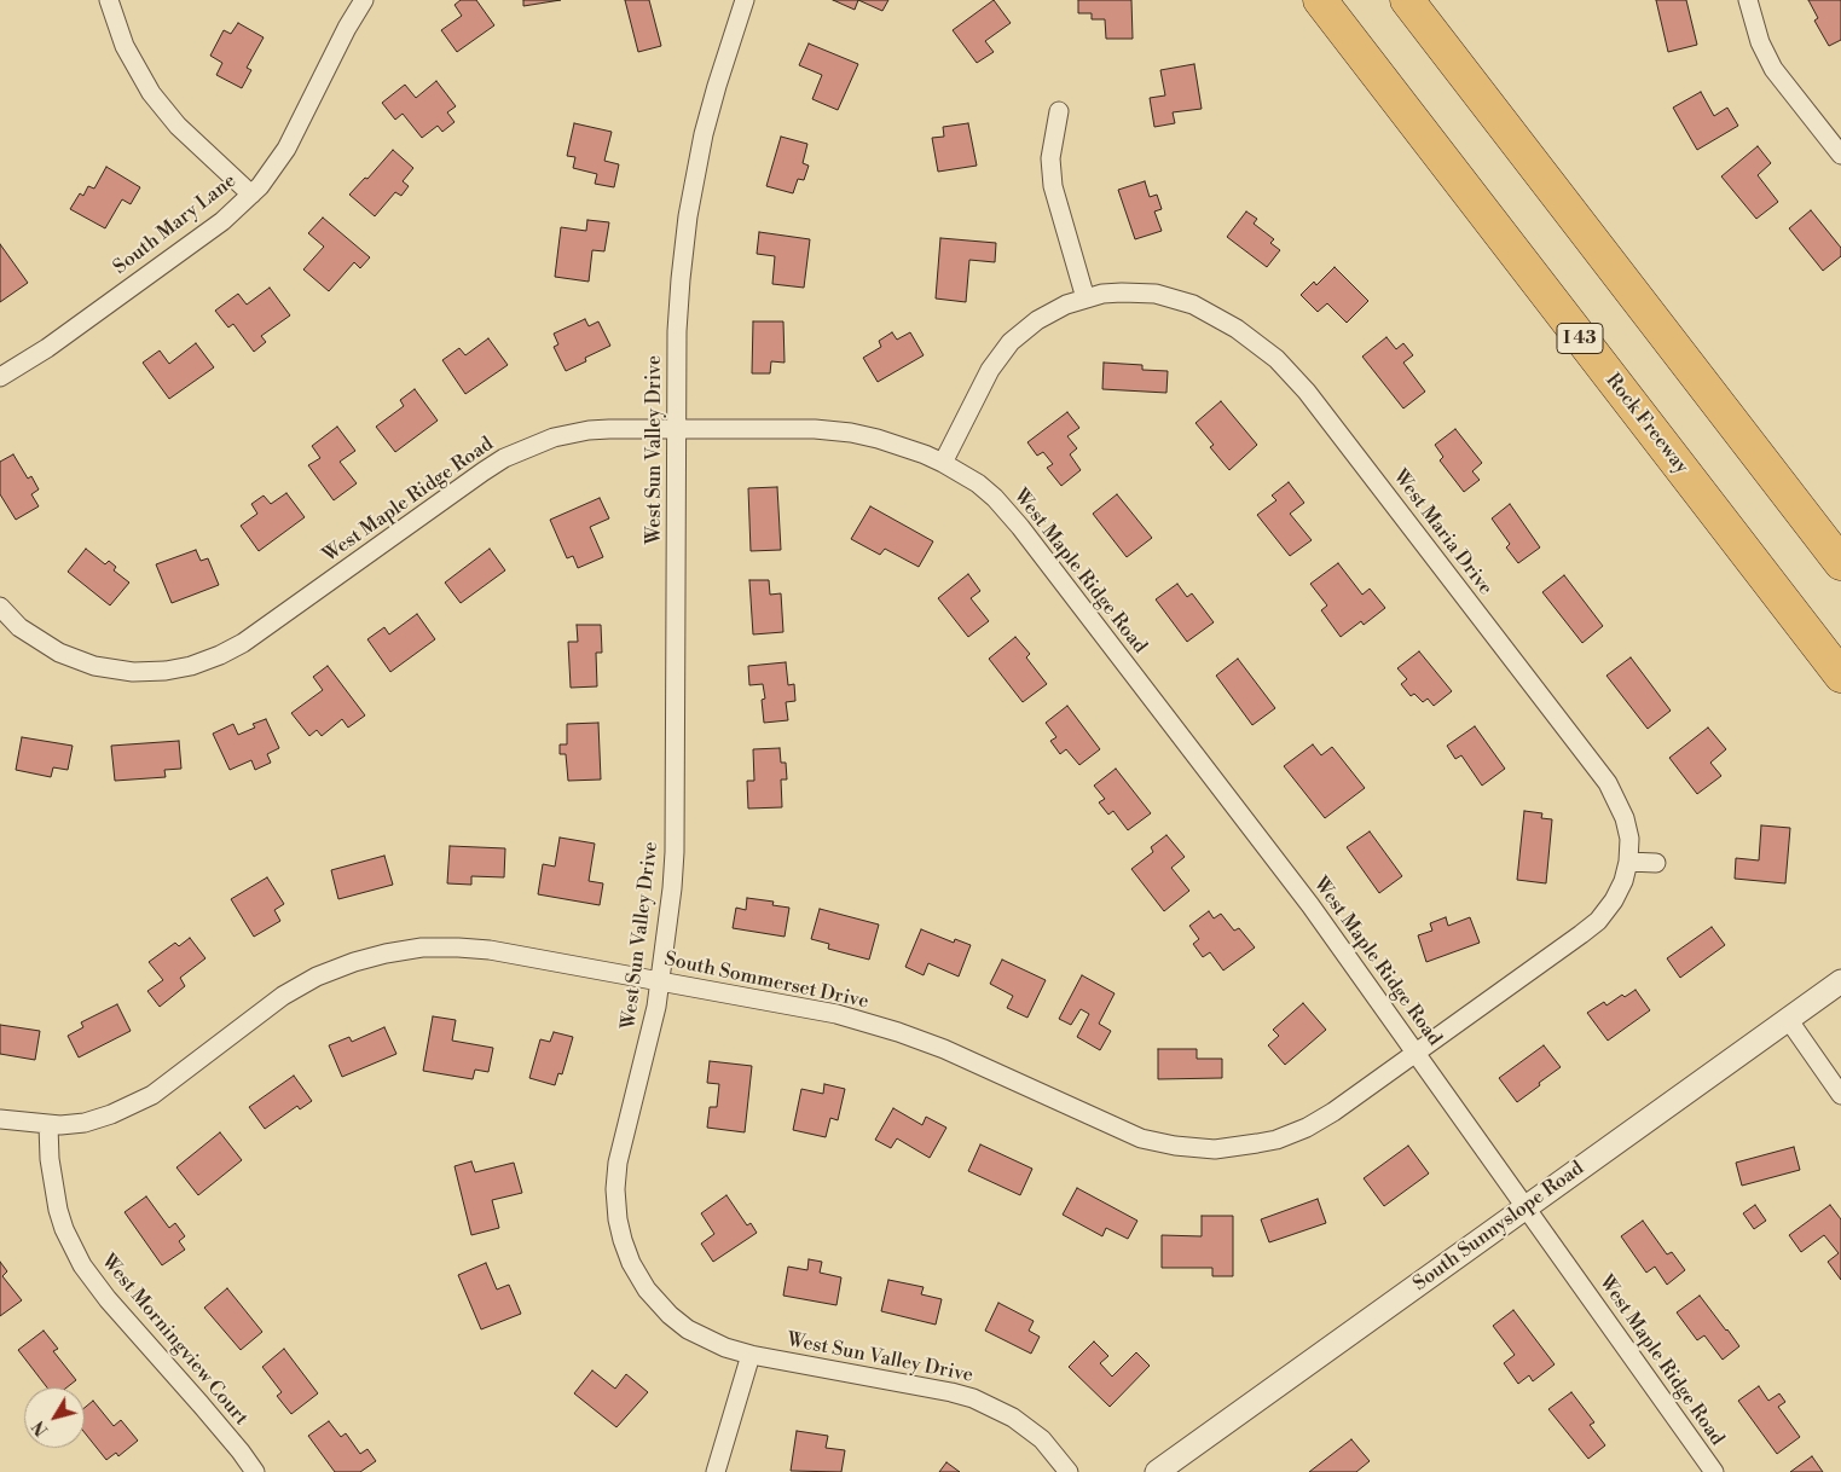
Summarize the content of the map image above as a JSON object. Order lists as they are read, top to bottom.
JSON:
{
  "streets": {
    "highway": ["I 43", "Rock Freeway"],
    "street": [
      "South Mary Lane",
      "West Sun Valley Drive",
      "West Maple Ridge Road",
      "West Maria Drive",
      "South Sommerset Drive",
      "South Sunnyslope Road",
      "West Morningview Court"
    ]
  },
  "crossings": [
    ["West Sun Valley Drive", "West Maple Ridge Road"],
    ["West Sun Valley Drive", "South Sommerset Drive"],
    ["West Maple Ridge Road", "West Maria Drive"],
    ["West Maple Ridge Road", "South Sommerset Drive"],
    ["West Maple Ridge Road", "South Sunnyslope Road"],
    ["West Maria Drive", "South Sommerset Drive"],
    ["South Sommerset Drive", "West Morningview Court"]
  ],
  "north": "bottom left"
}
